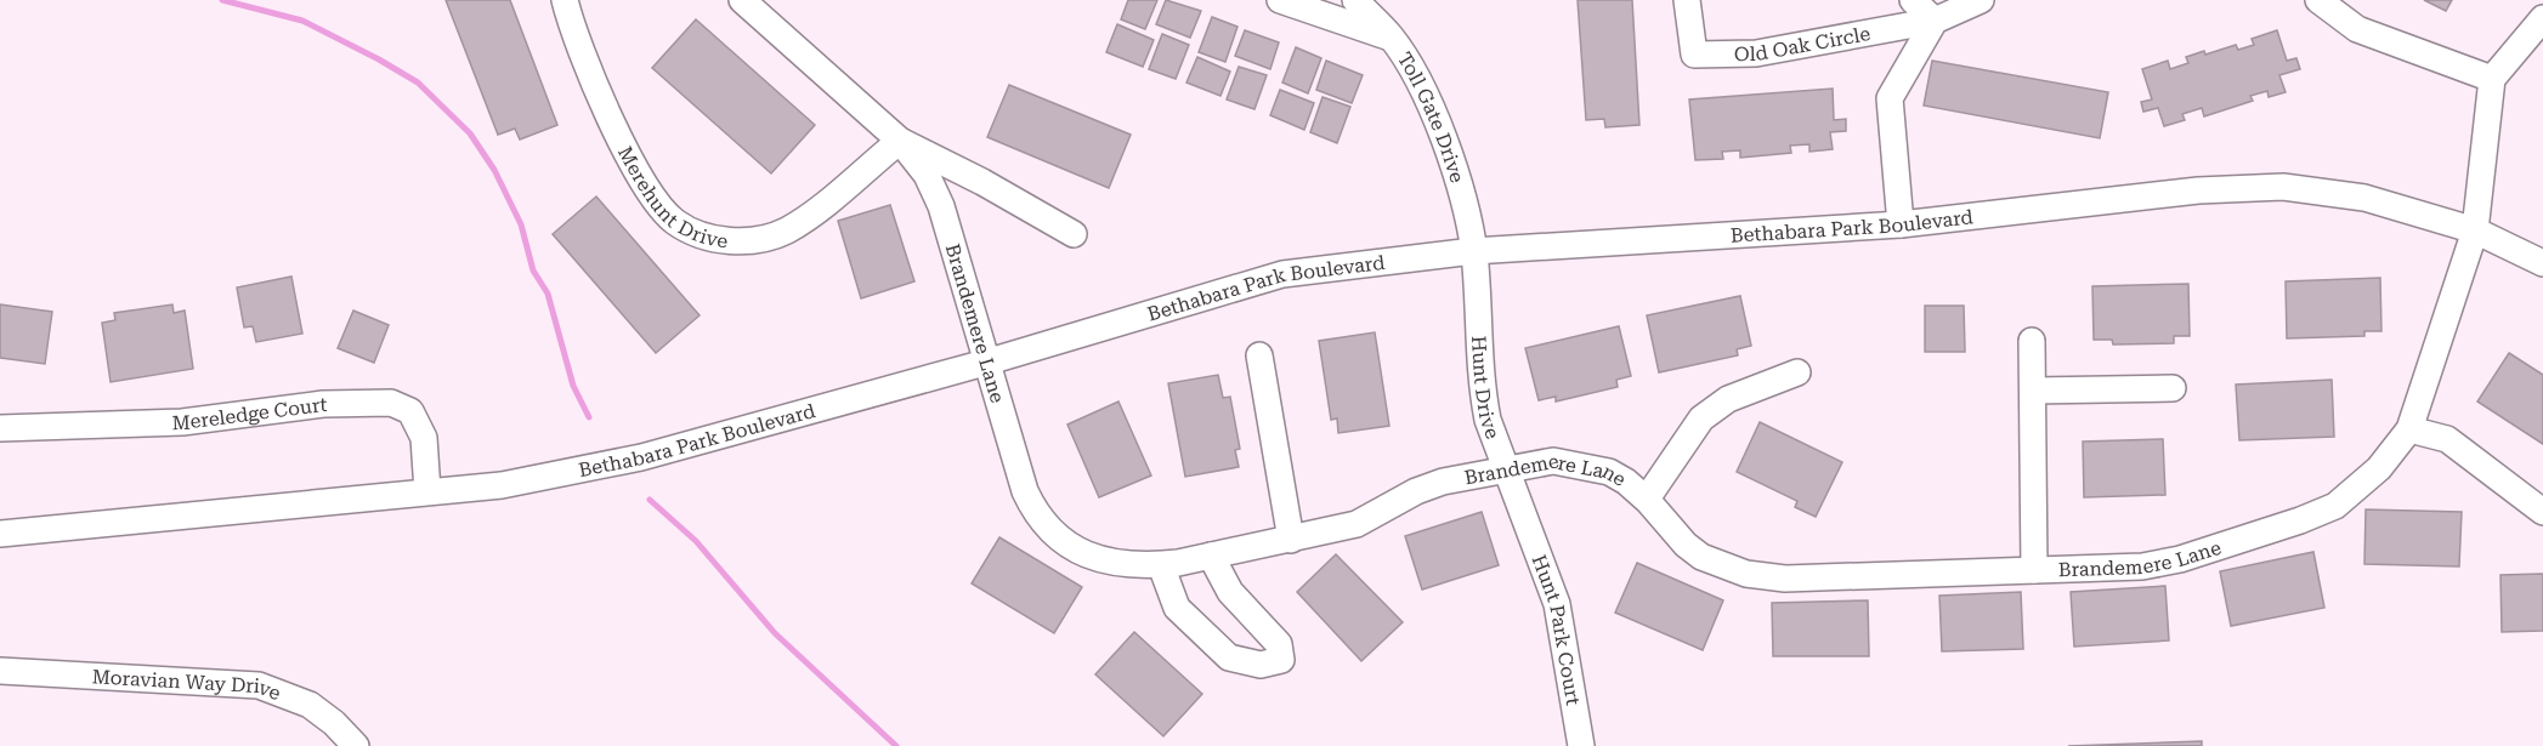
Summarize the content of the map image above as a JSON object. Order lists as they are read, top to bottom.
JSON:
{
  "streets": {
    "street": [
      "Old Oak Circle",
      "Toll Gate Drive",
      "Merehunt Drive",
      "Bethabara Park Boulevard",
      "Brandemere Lane",
      "Hunt Drive",
      "Mereledge Court",
      "Hunt Park Court",
      "Moravian Way Drive"
    ]
  },
  "crossings": [
    ["Toll Gate Drive", "Bethabara Park Boulevard"],
    ["Toll Gate Drive", "Hunt Drive"],
    ["Merehunt Drive", "Brandemere Lane"],
    ["Bethabara Park Boulevard", "Brandemere Lane"],
    ["Bethabara Park Boulevard", "Hunt Drive"],
    ["Bethabara Park Boulevard", "Mereledge Court"],
    ["Brandemere Lane", "Hunt Drive"],
    ["Hunt Drive", "Hunt Park Court"]
  ]
}
